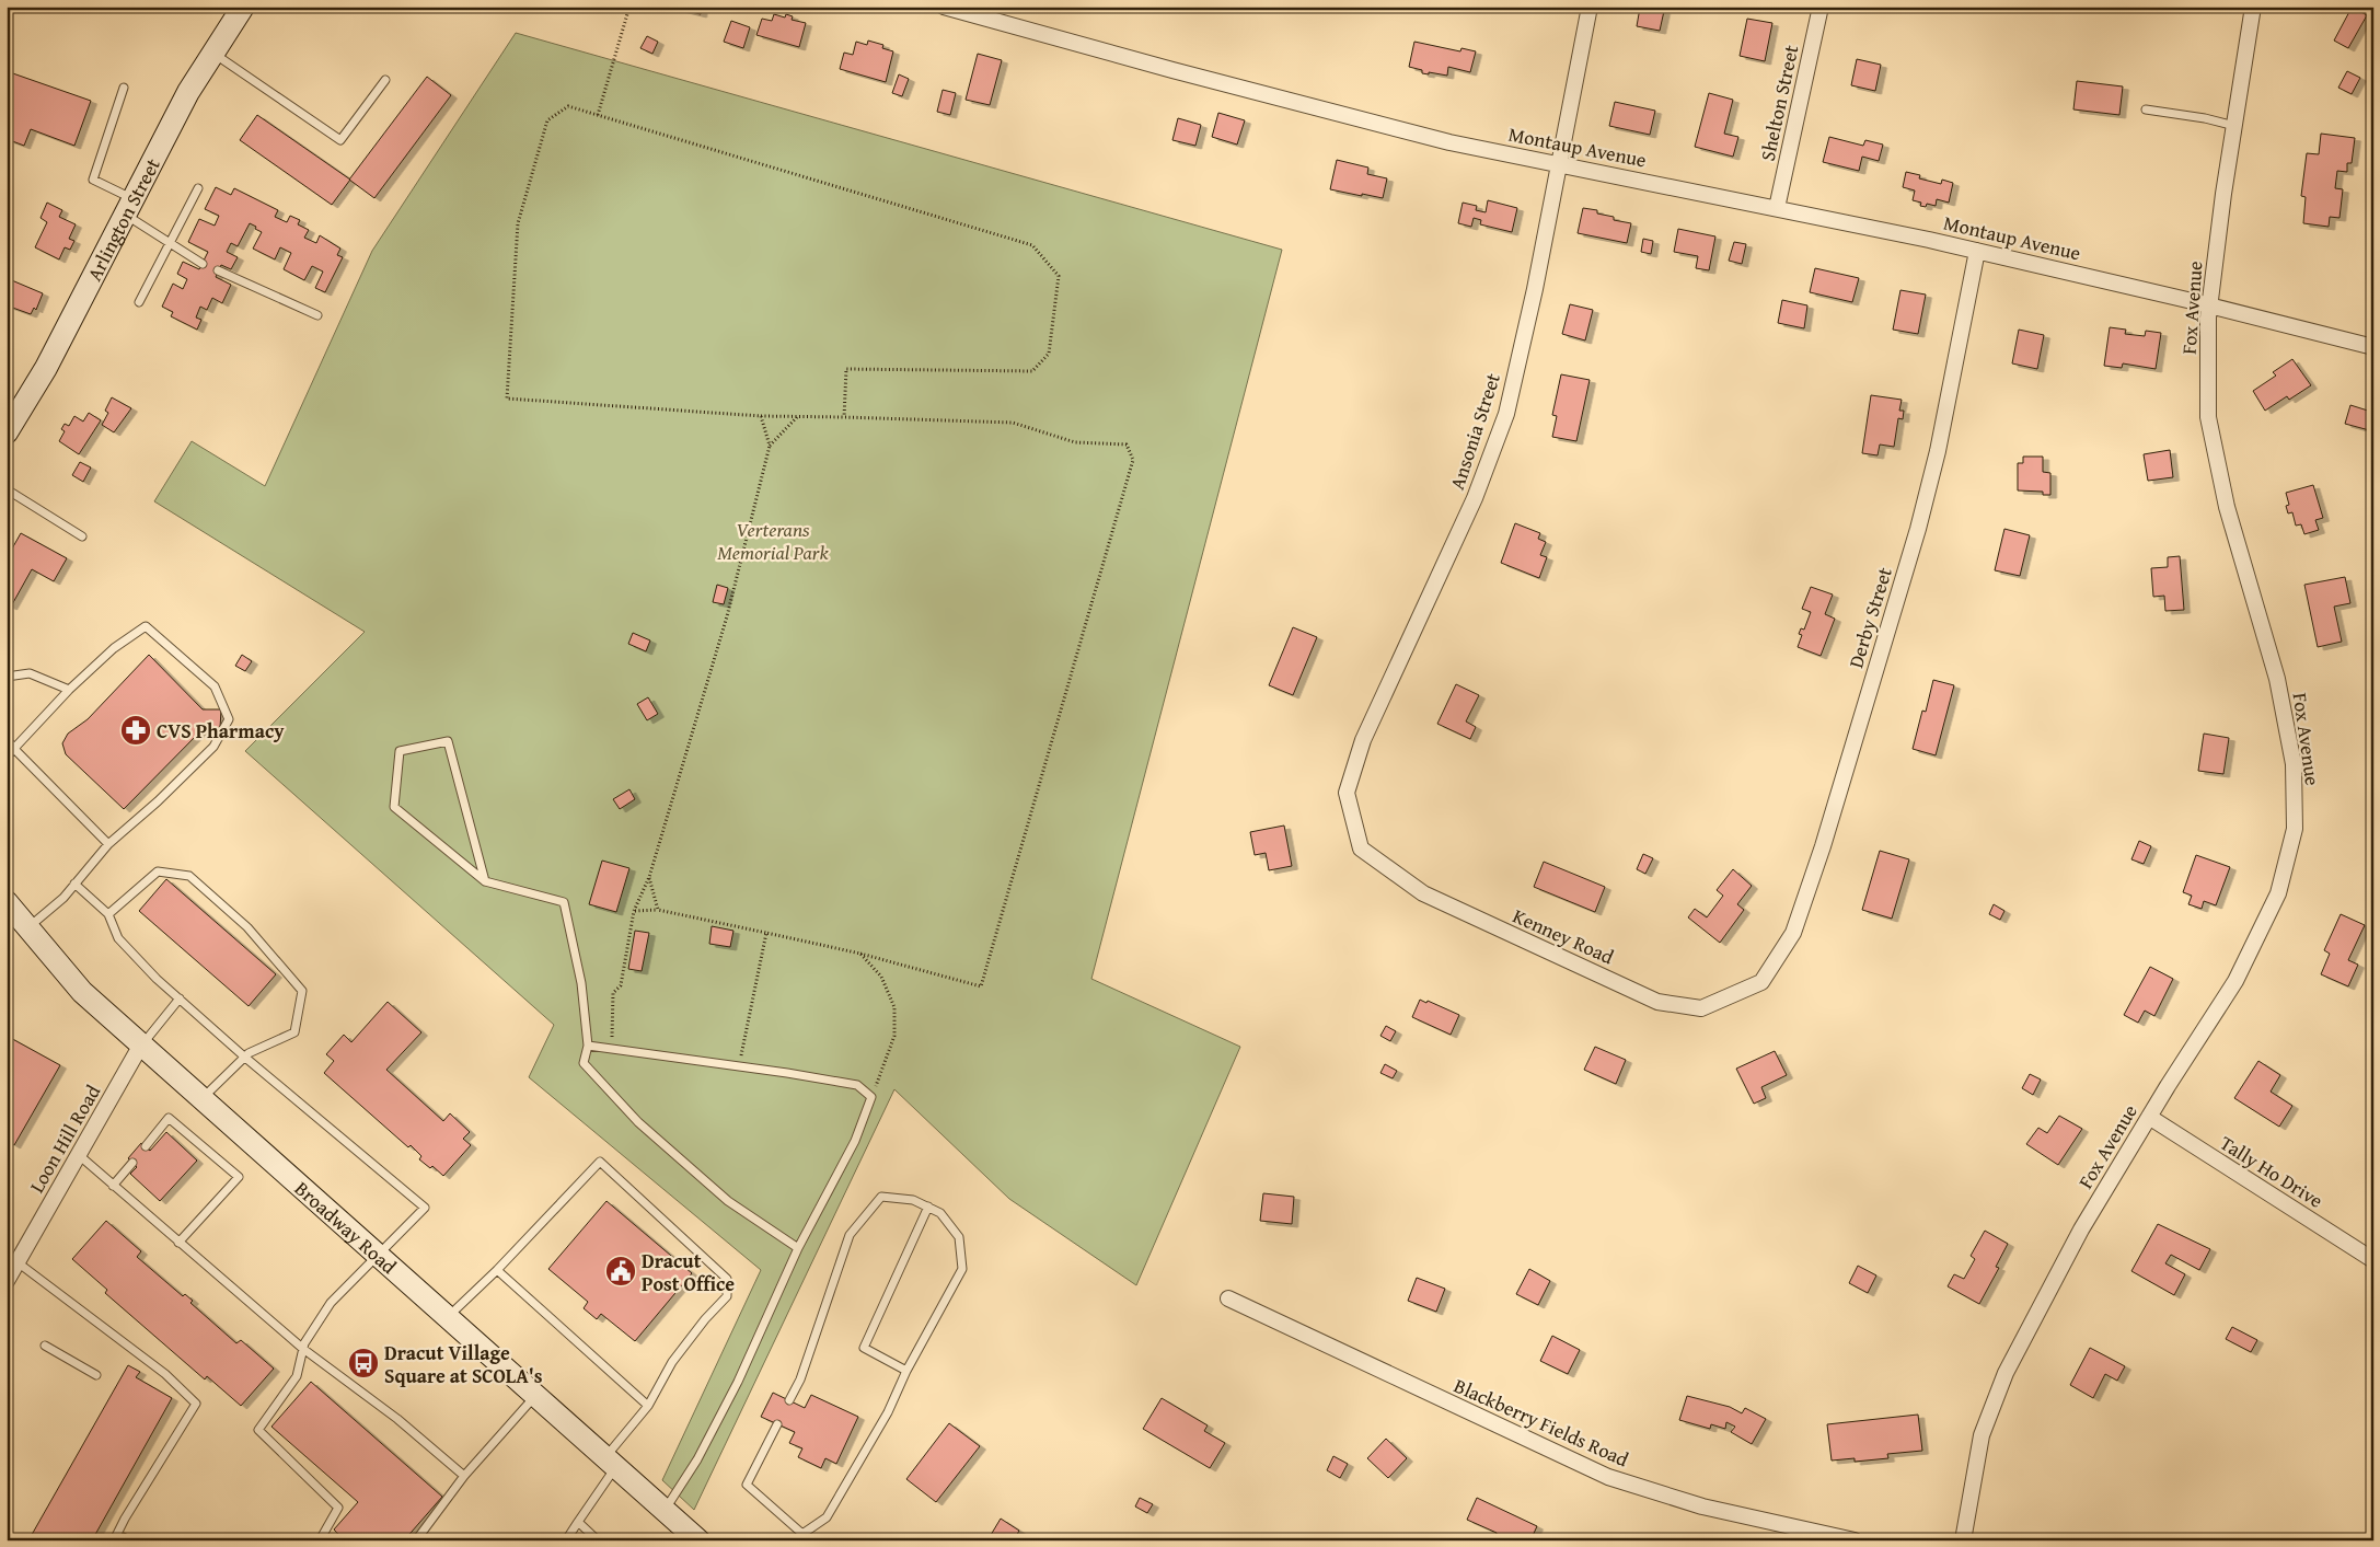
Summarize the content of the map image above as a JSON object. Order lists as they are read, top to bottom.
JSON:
{
  "streets": {
    "main road": ["Arlington Street", "Broadway Road"],
    "street": [
      "Shelton Street",
      "Montaup Avenue",
      "Fox Avenue",
      "Ansonia Street",
      "Derby Street",
      "Kenney Road",
      "Loon Hill Road",
      "Tally Ho Drive",
      "Blackberry Fields Road"
    ]
  },
  "crossings": [
    ["Shelton Street", "Montaup Avenue"],
    ["Montaup Avenue", "Fox Avenue"],
    ["Montaup Avenue", "Ansonia Street"],
    ["Montaup Avenue", "Derby Street"],
    ["Fox Avenue", "Tally Ho Drive"],
    ["Ansonia Street", "Kenney Road"],
    ["Derby Street", "Kenney Road"],
    ["Loon Hill Road", "Broadway Road"]
  ],
  "parks": ["Verterans Memorial Park"],
  "places": {
    "pharmacy": ["CVS Pharmacy"],
    "public building": ["Dracut Post Office"],
    "bus stop": ["Dracut Village Square at SCOLA's"]
  }
}
